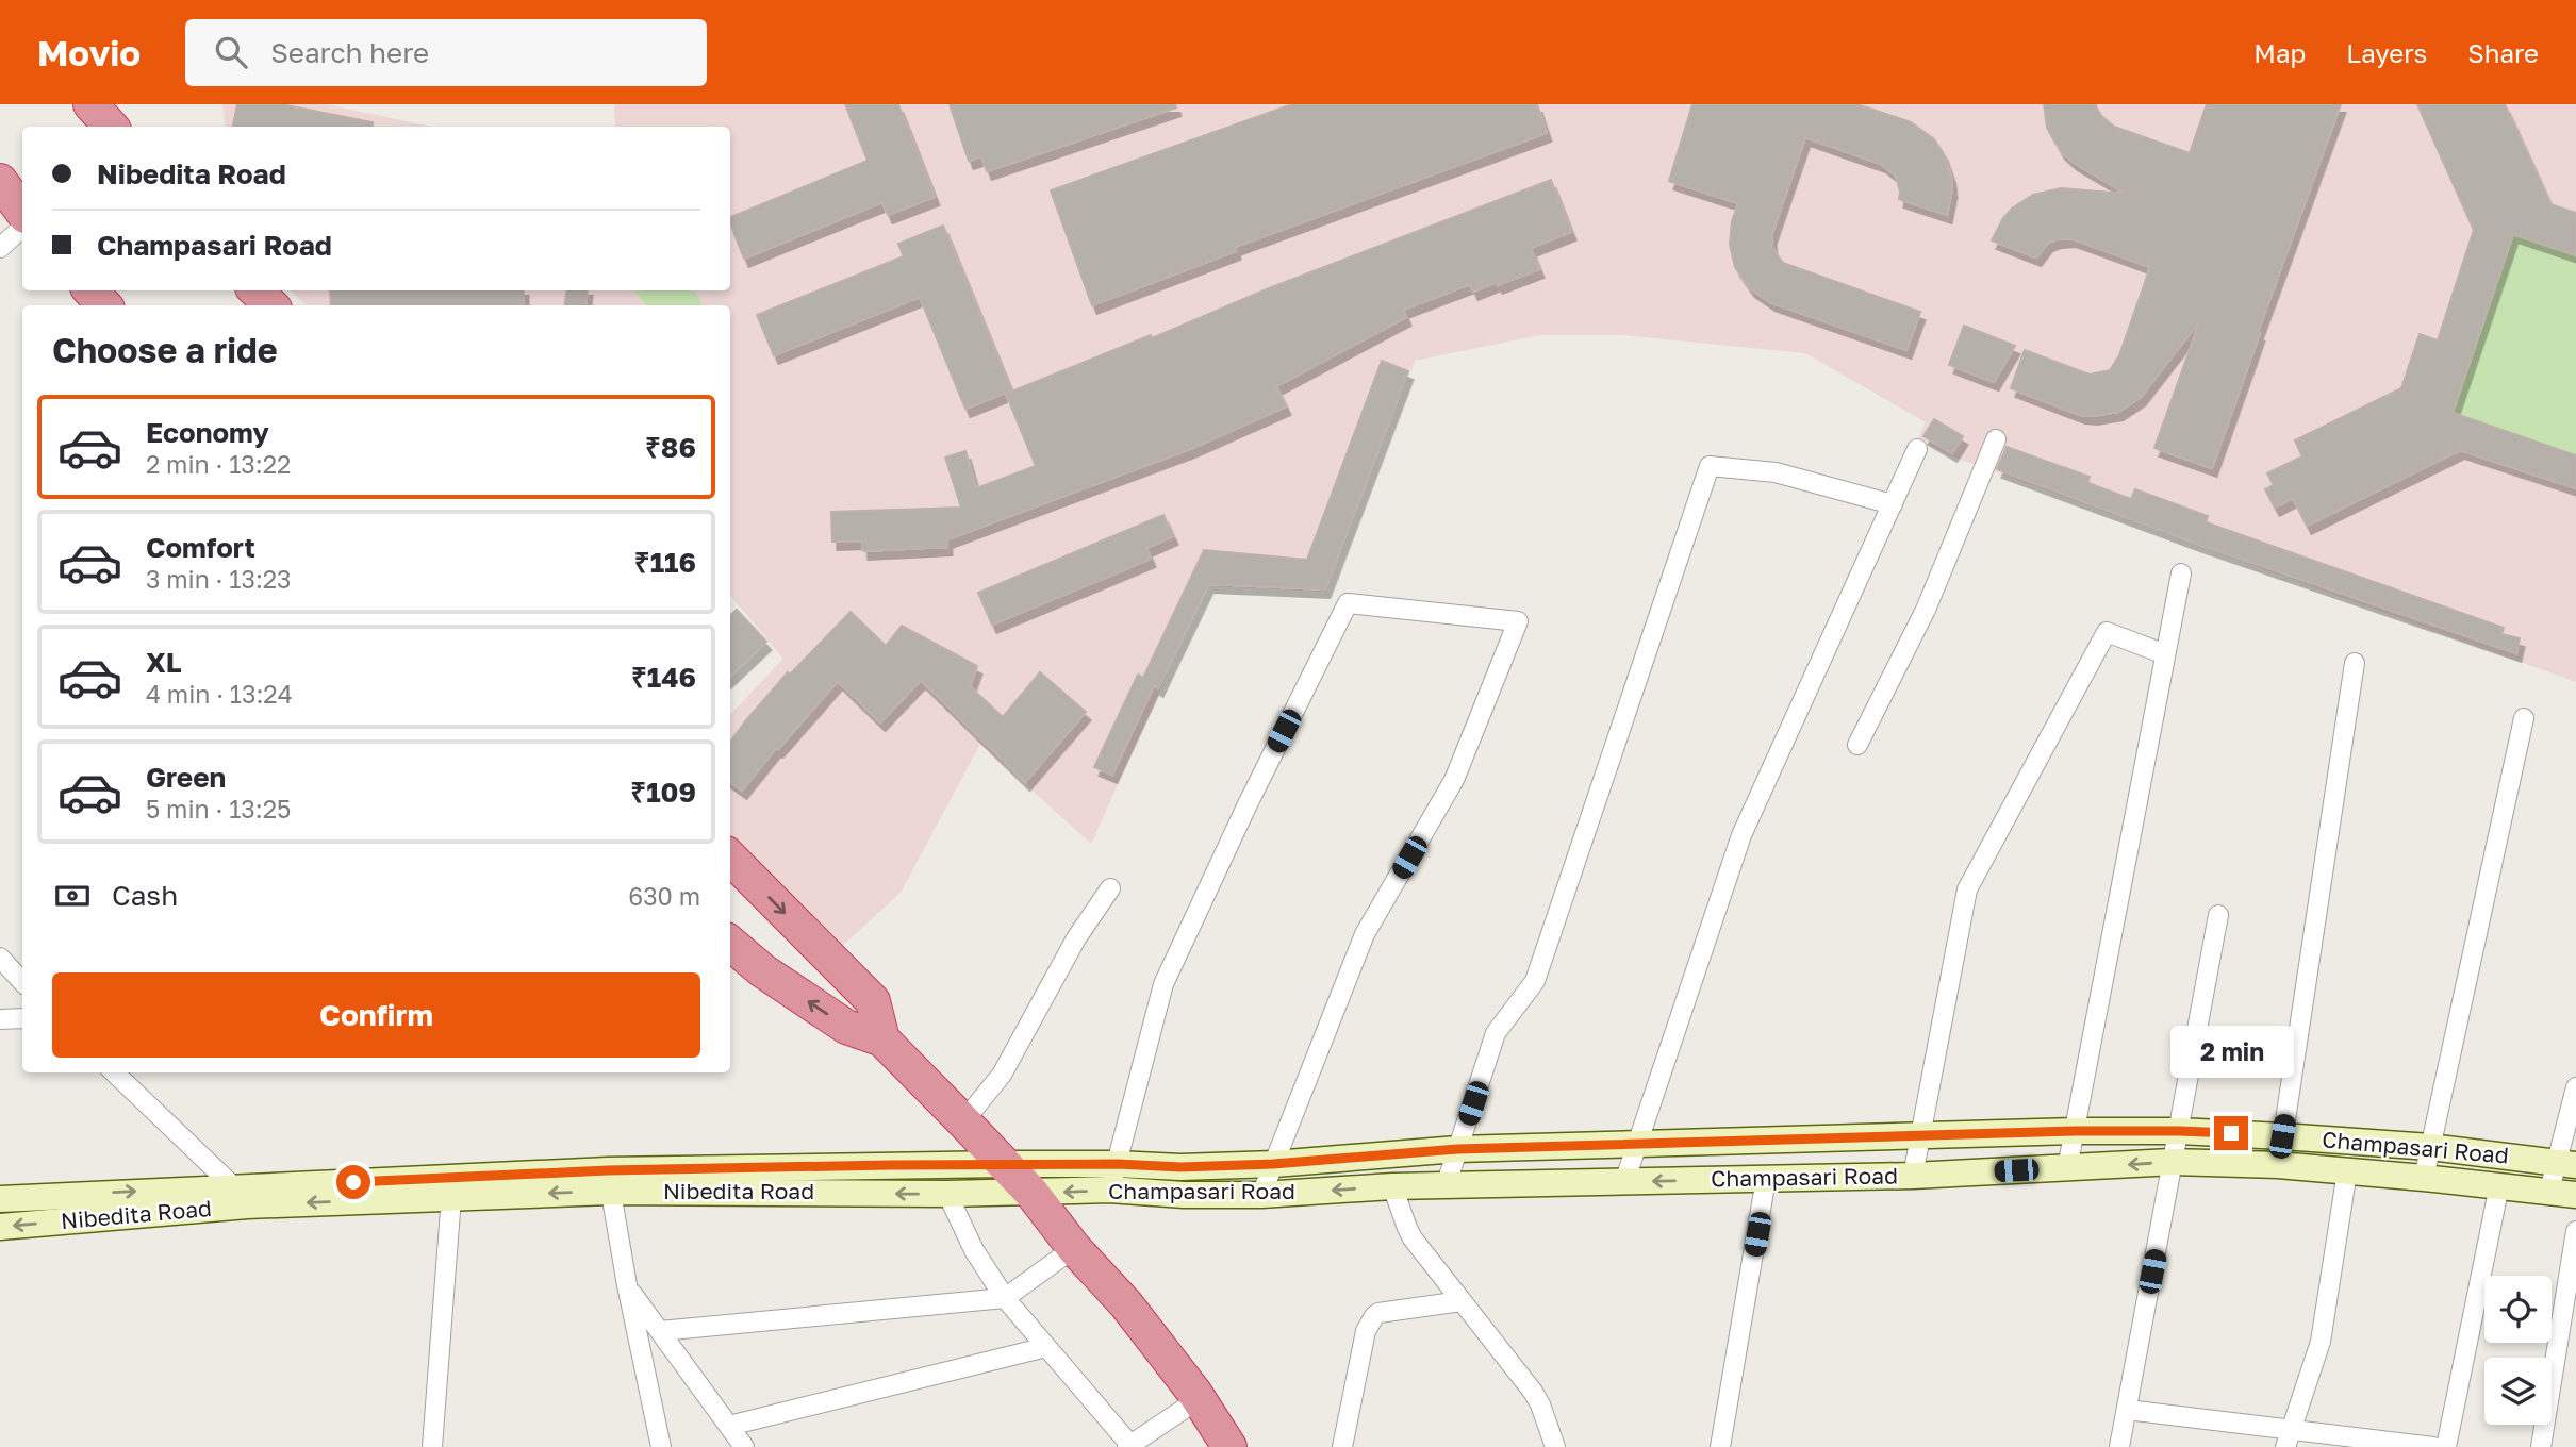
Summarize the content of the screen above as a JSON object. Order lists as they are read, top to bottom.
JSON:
{
  "streets": {
    "main road": ["Champasari Road", "Nibedita Road"]
  },
  "crossings": [
    ["Champasari Road", "Nibedita Road"]
  ],
  "page": {
    "header": "Movio",
    "search": "Search here",
    "nav": ["Map", "Layers", "Share"],
    "banner": ["Nibedita Road", "Champasari Road"],
    "heading": "Choose a ride",
    "list": [
      {
        "name": "Economy",
        "note": "2 min · 13:22",
        "value": "₹86"
      },
      {
        "name": "Comfort",
        "note": "3 min · 13:23",
        "value": "₹116"
      },
      {
        "name": "XL",
        "note": "4 min · 13:24",
        "value": "₹146"
      },
      {
        "name": "Green",
        "note": "5 min · 13:25",
        "value": "₹109"
      }
    ],
    "pay": ["Cash", "630 m"],
    "buttons": "Confirm",
    "bubble": "2 min"
  }
}
